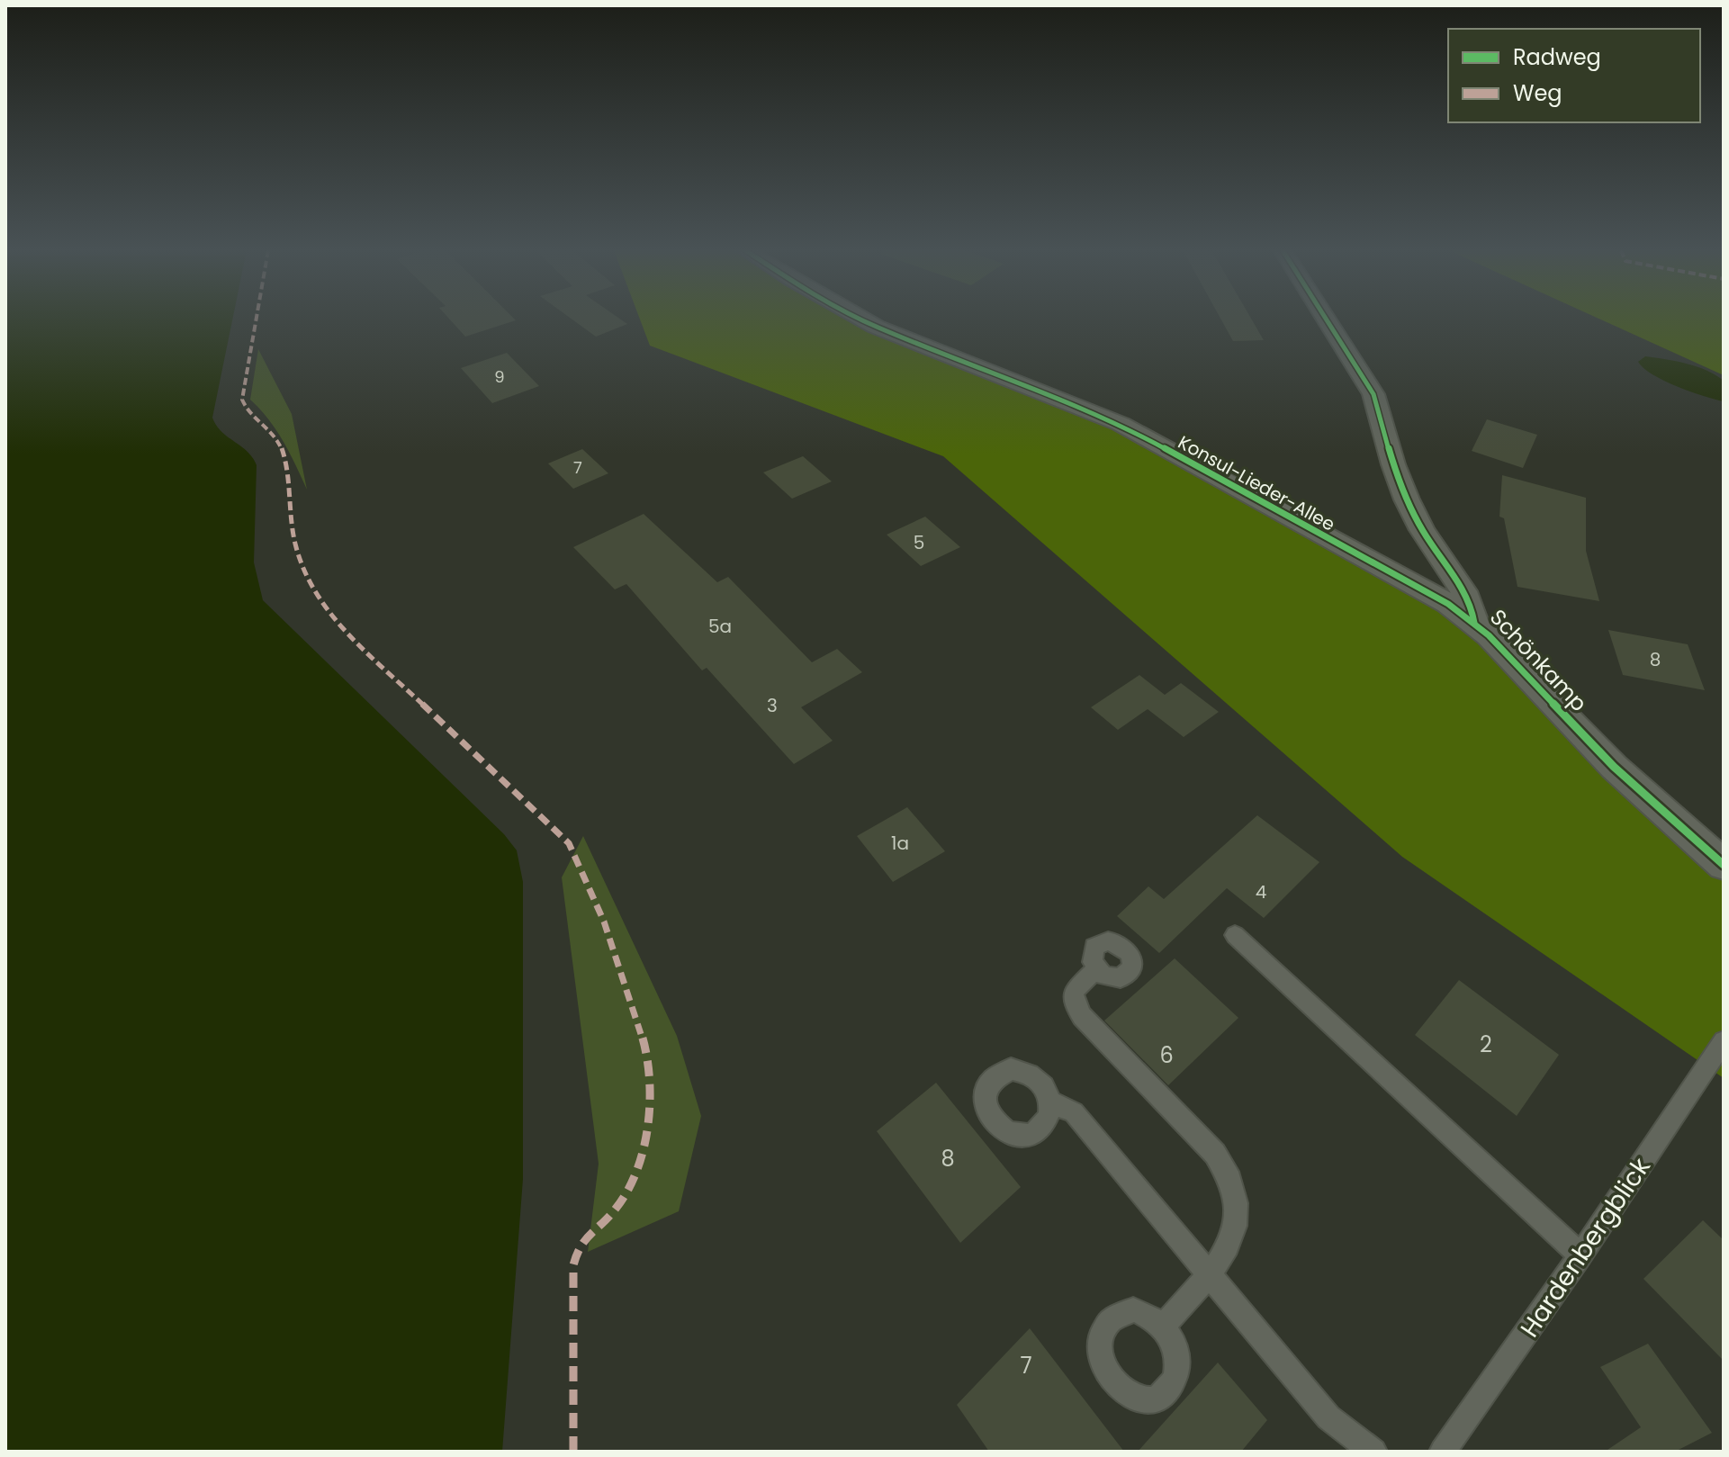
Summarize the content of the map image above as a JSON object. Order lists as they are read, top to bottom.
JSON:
{
  "streets": {
    "street": ["Konsul-Lieder-Allee", "Schönkamp"],
    "lane": ["Hardenbergblick"]
  },
  "crossings": [
    ["Konsul-Lieder-Allee", "Schönkamp"]
  ],
  "house_numbers": [
    "9",
    "7",
    "5",
    "5a",
    "8",
    "3",
    "1a",
    "4",
    "2",
    "6",
    "8",
    "7"
  ],
  "legend": ["Radweg", "Weg"]
}
